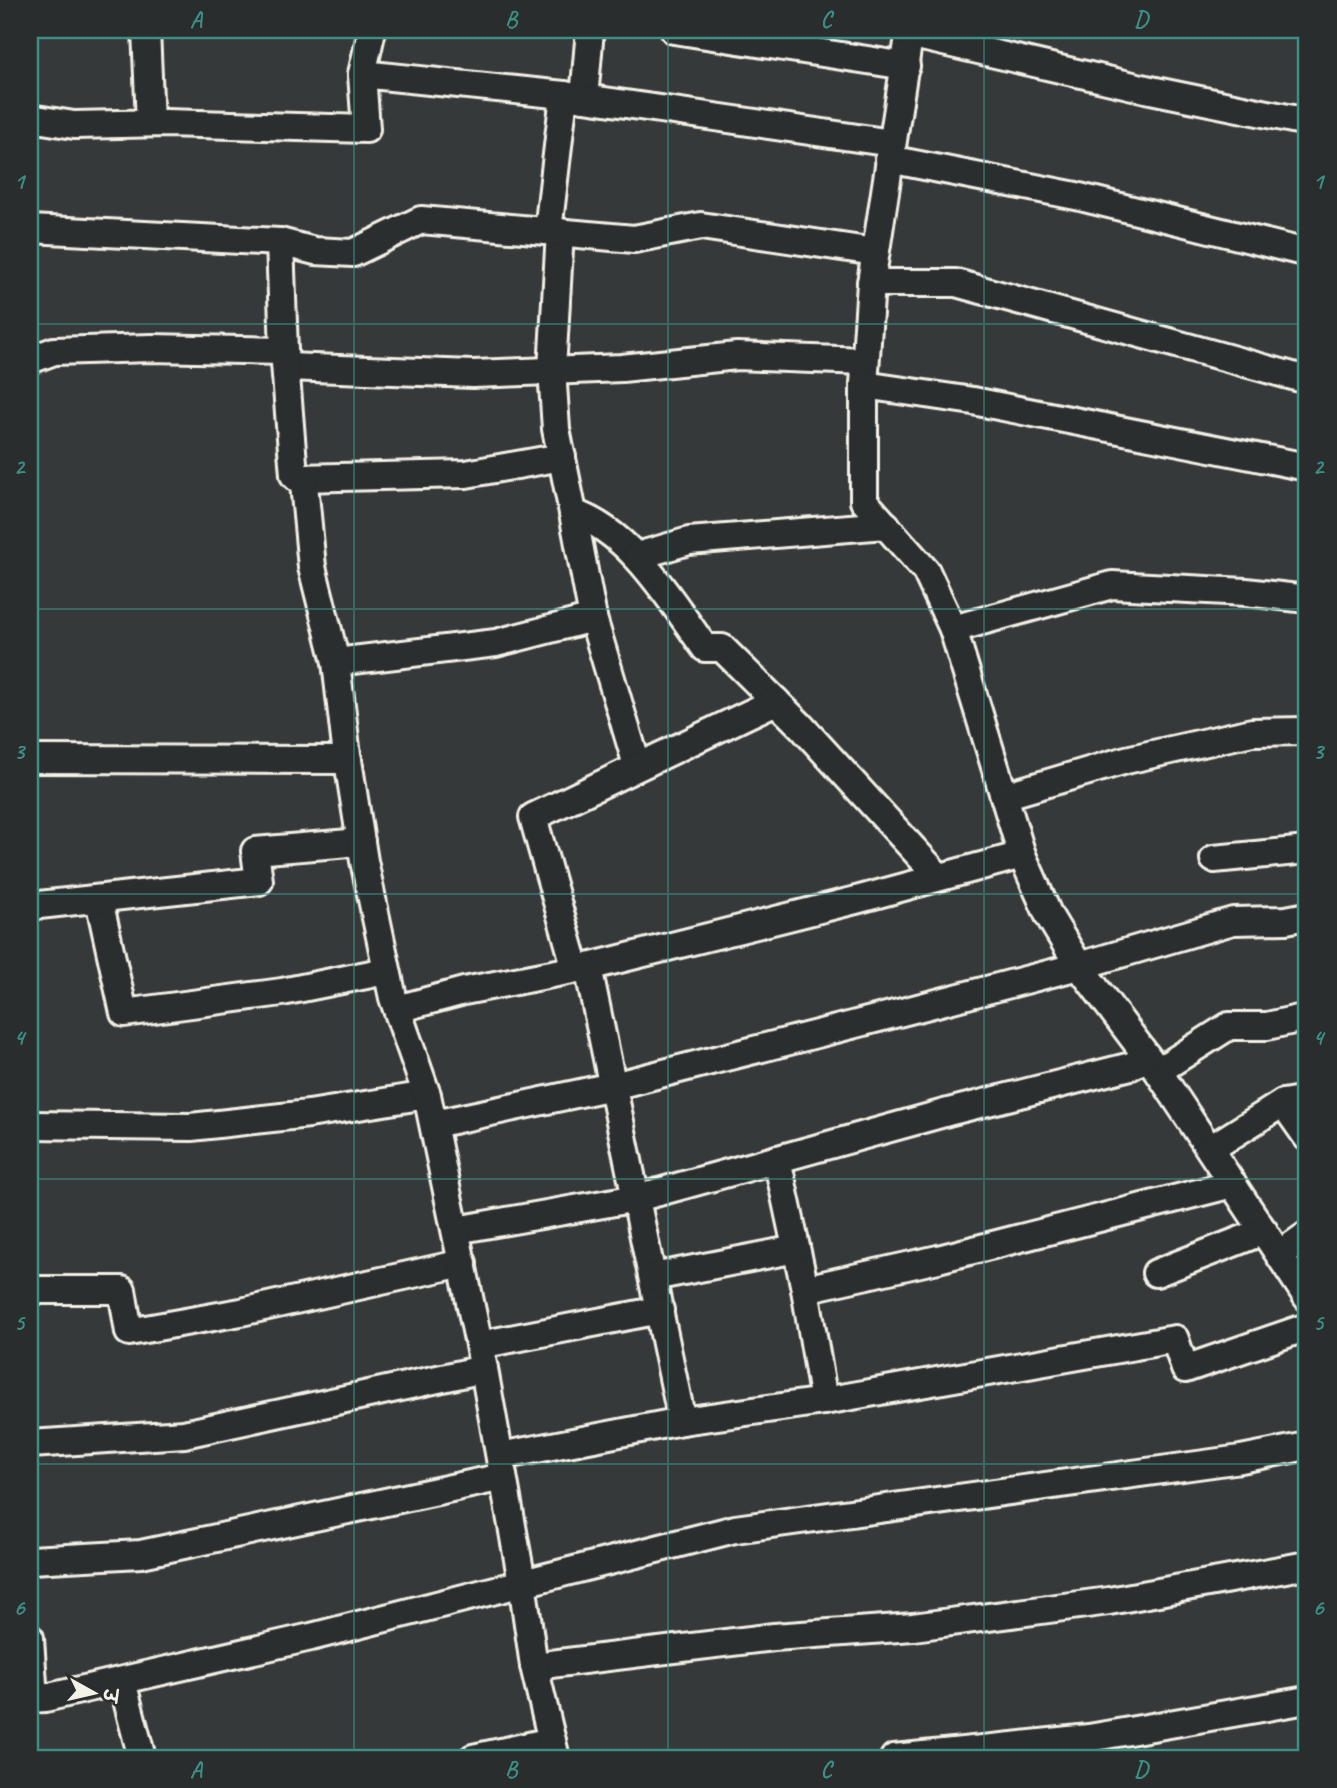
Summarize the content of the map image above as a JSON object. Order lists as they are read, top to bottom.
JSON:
{
  "north": "right",
  "grid": {
    "columns": [
      "A",
      "B",
      "C",
      "D"
    ],
    "rows": [
      "1",
      "2",
      "3",
      "4",
      "5",
      "6"
    ]
  }
}
